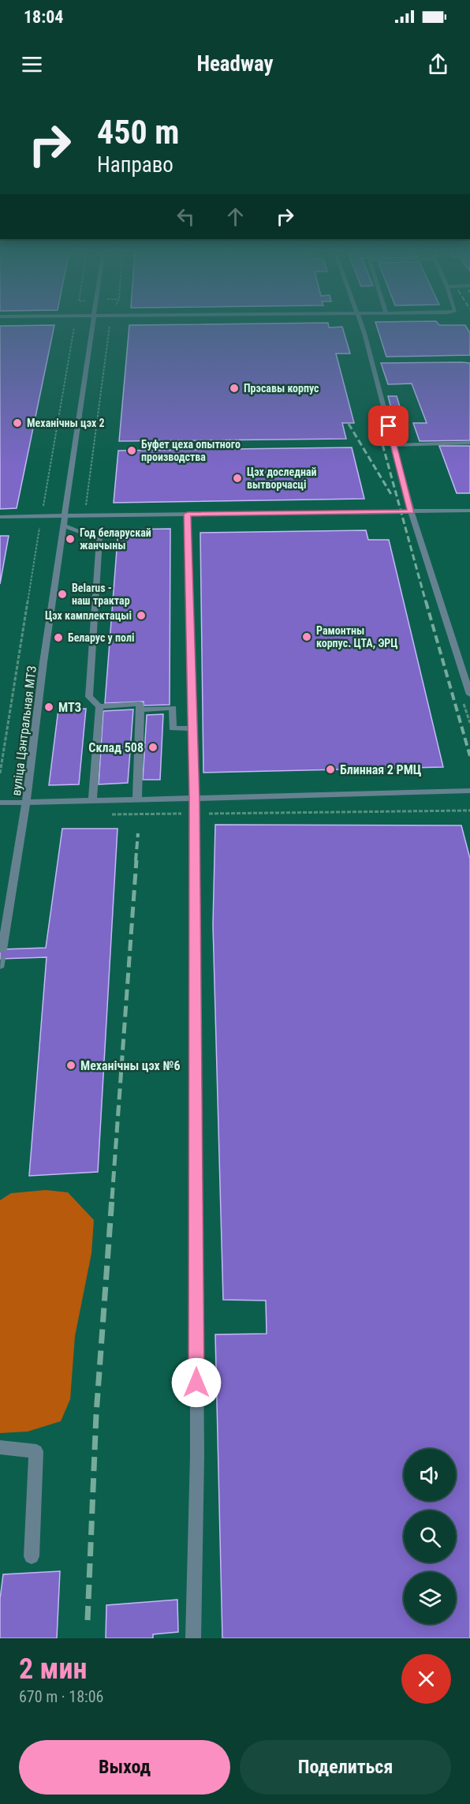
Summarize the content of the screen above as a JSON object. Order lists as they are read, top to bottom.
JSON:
{
  "streets": {
    "lane": ["вуліца Цэнтральная МТЗ"]
  },
  "places": [
    "Прэсавы корпус",
    "Механічны цэх 2",
    "Буфет цеха опытного производства",
    "Цэх доследнай вытворчасці",
    "Год беларускай жанчыны",
    "Belarus - наш трактар",
    "Цэх камплектацыі",
    "Рамонтны корпус. ЦТА, ЭРЦ",
    "Беларус у полі",
    "МТЗ",
    "Склад 508",
    "Блинная 2 РМЦ",
    "Механічны цэх №6"
  ],
  "page": {
    "status": "18:04",
    "header": "Headway",
    "turn": ["450 m", "Направо"],
    "heading": ["2 мин", "670 m · 18:06"],
    "buttons": ["Выход", "Поделиться"]
  }
}
